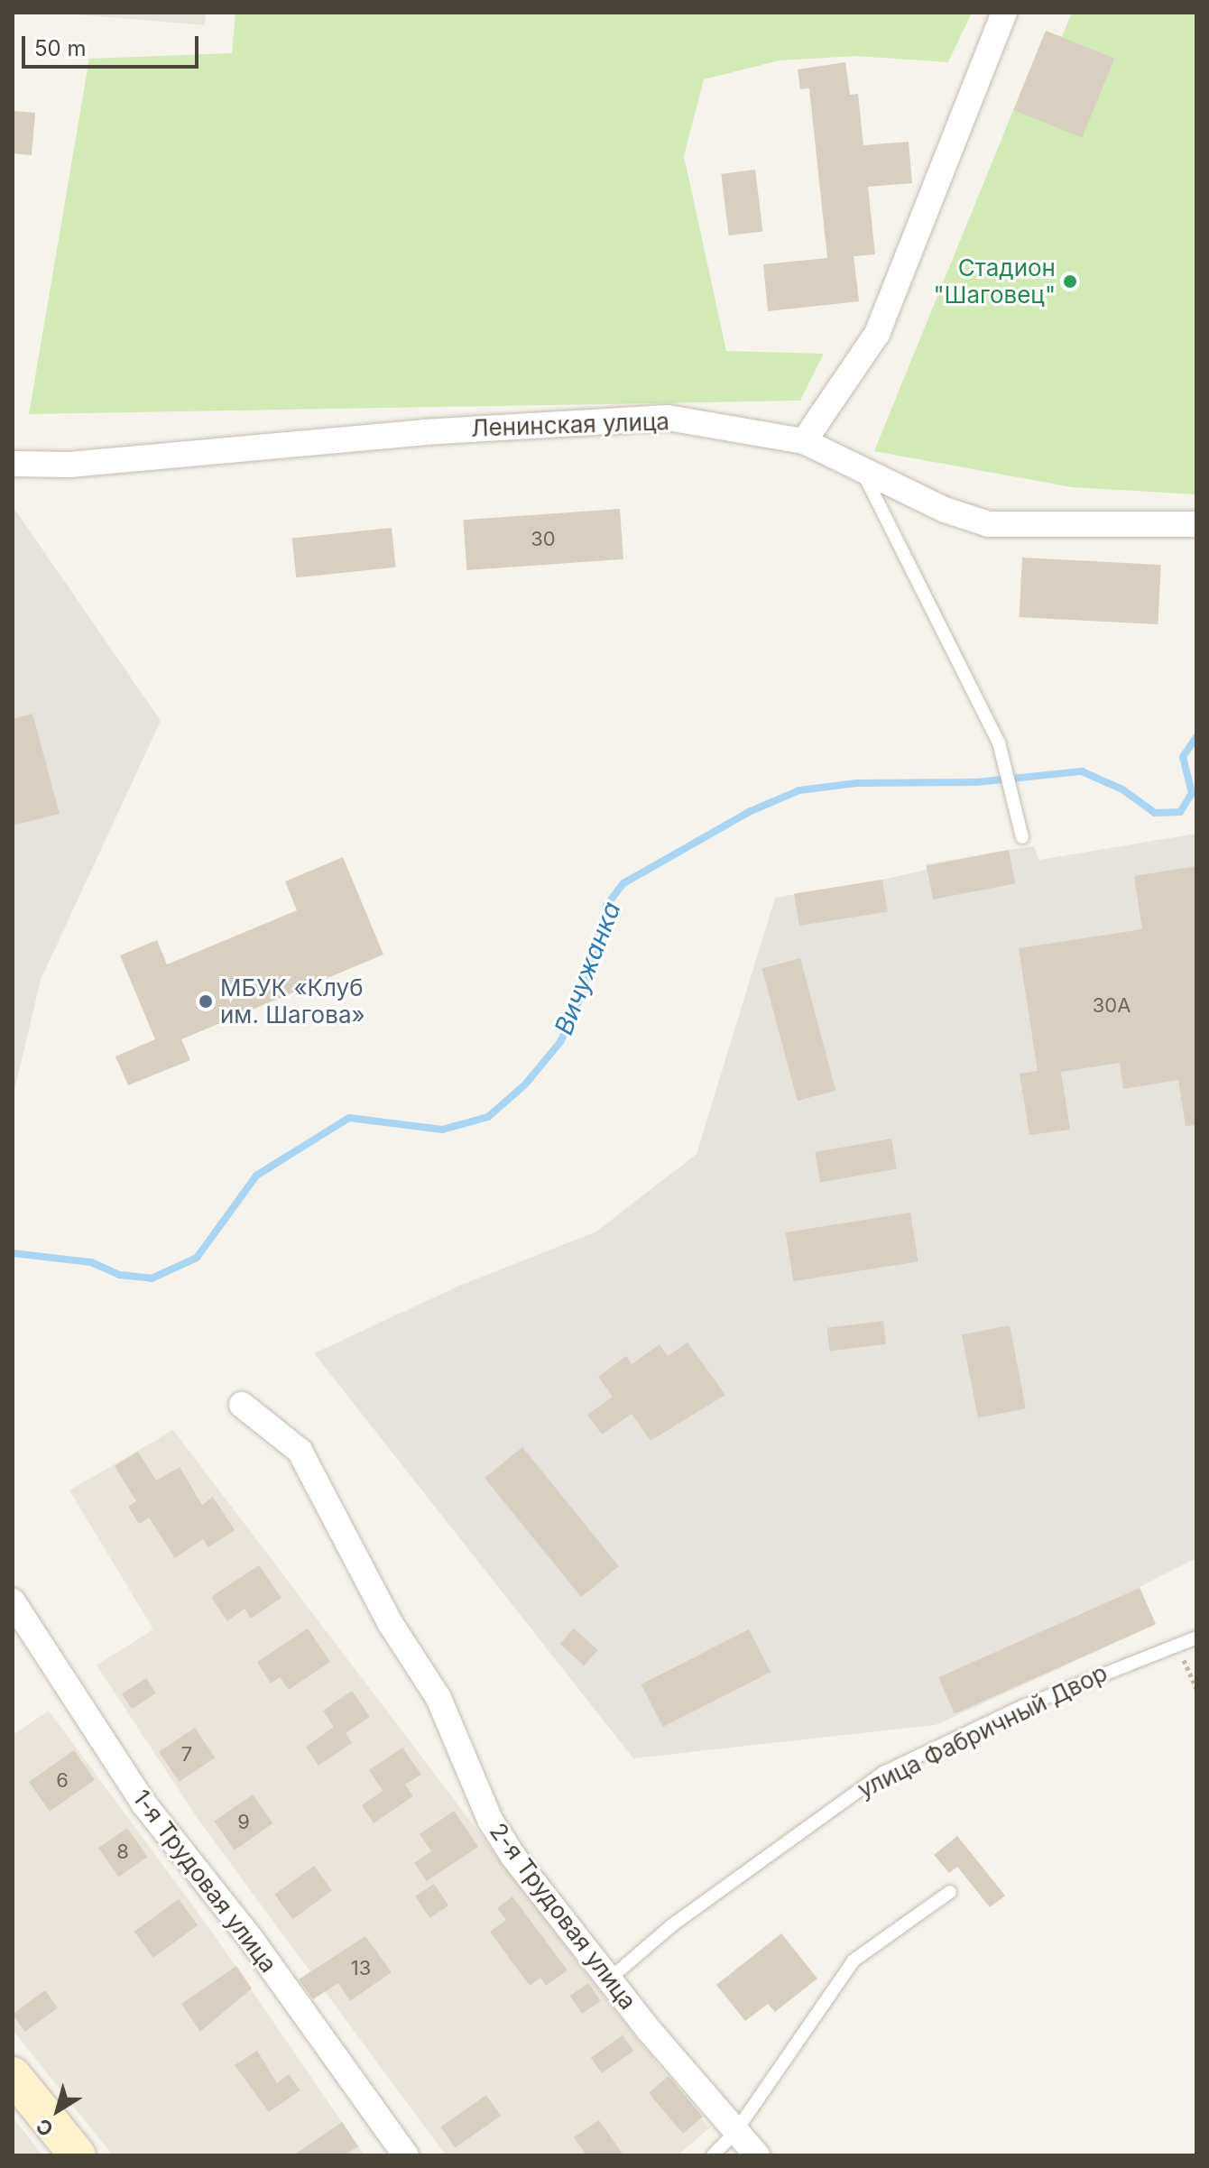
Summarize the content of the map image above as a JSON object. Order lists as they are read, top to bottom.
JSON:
{
  "streets": {
    "street": ["Ленинская улица", "1-я Трудовая улица", "2-я Трудовая улица"],
    "lane": ["улица Фабричный Двор"]
  },
  "crossings": [
    ["улица Фабричный Двор", "2-я Трудовая улица"]
  ],
  "water": ["Вичужанка"],
  "places": ["Стадион \"Шаговец\"", "МБУК «Клуб им. Шагова»"],
  "house_numbers": [
    "30",
    "30А",
    "7",
    "6",
    "9",
    "8",
    "13"
  ],
  "scale_bar": "50 m",
  "north": "bottom left"
}
